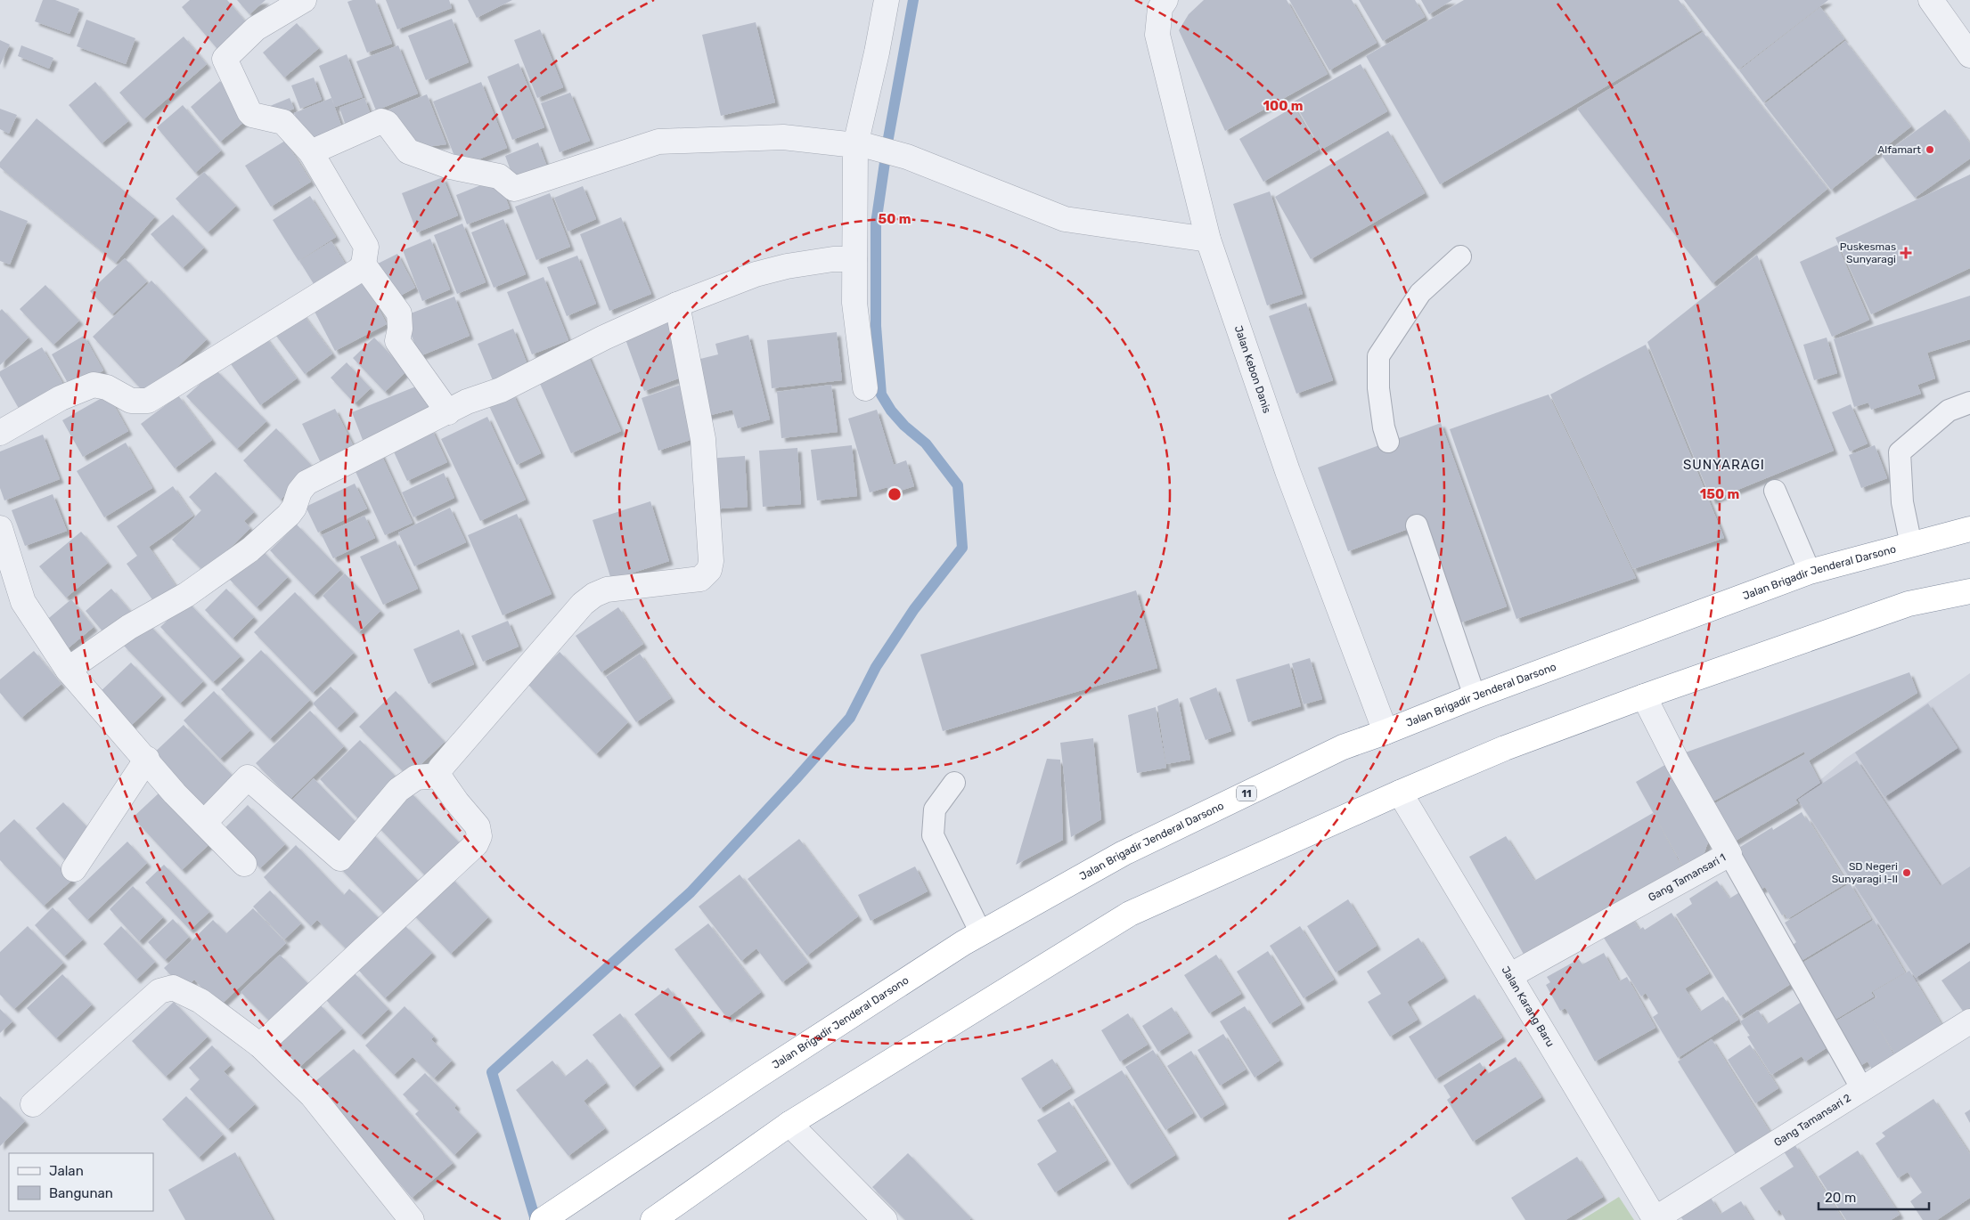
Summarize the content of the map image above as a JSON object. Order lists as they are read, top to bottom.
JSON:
{
  "streets": {
    "highway": ["Jalan Brigadir Jenderal Darsono", "11"],
    "street": [
      "Jalan Kebon Danis",
      "Gang Tamansari 1",
      "Jalan Karang Baru",
      "Gang Tamansari 2"
    ]
  },
  "crossings": [
    ["Jalan Kebon Danis", "Jalan Brigadir Jenderal Darsono"],
    ["Gang Tamansari 1", "Jalan Karang Baru"],
    ["Jalan Karang Baru", "Gang Tamansari 2"]
  ],
  "districts": ["SUNYARAGI"],
  "places": {
    "other": ["Alfamart", "SD Negeri Sunyaragi I-II"],
    "health": ["Puskesmas Sunyaragi"]
  },
  "legend": ["Jalan", "Bangunan"],
  "scale_bar": "20 m",
  "rings": ["100 m", "50 m", "150 m"]
}
